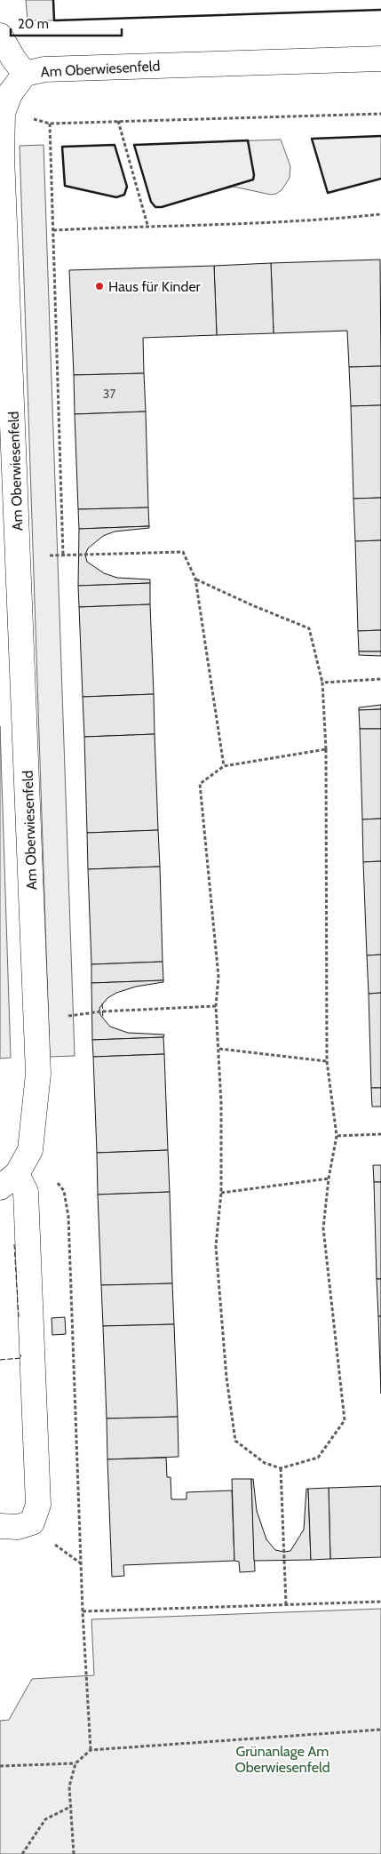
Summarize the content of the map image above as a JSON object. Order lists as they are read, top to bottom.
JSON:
{
  "streets": {
    "street": ["Am Oberwiesenfeld"]
  },
  "parks": ["Grünanlage Am Oberwiesenfeld"],
  "places": ["Haus für Kinder"],
  "house_numbers": ["37"],
  "scale_bar": "20 m"
}
